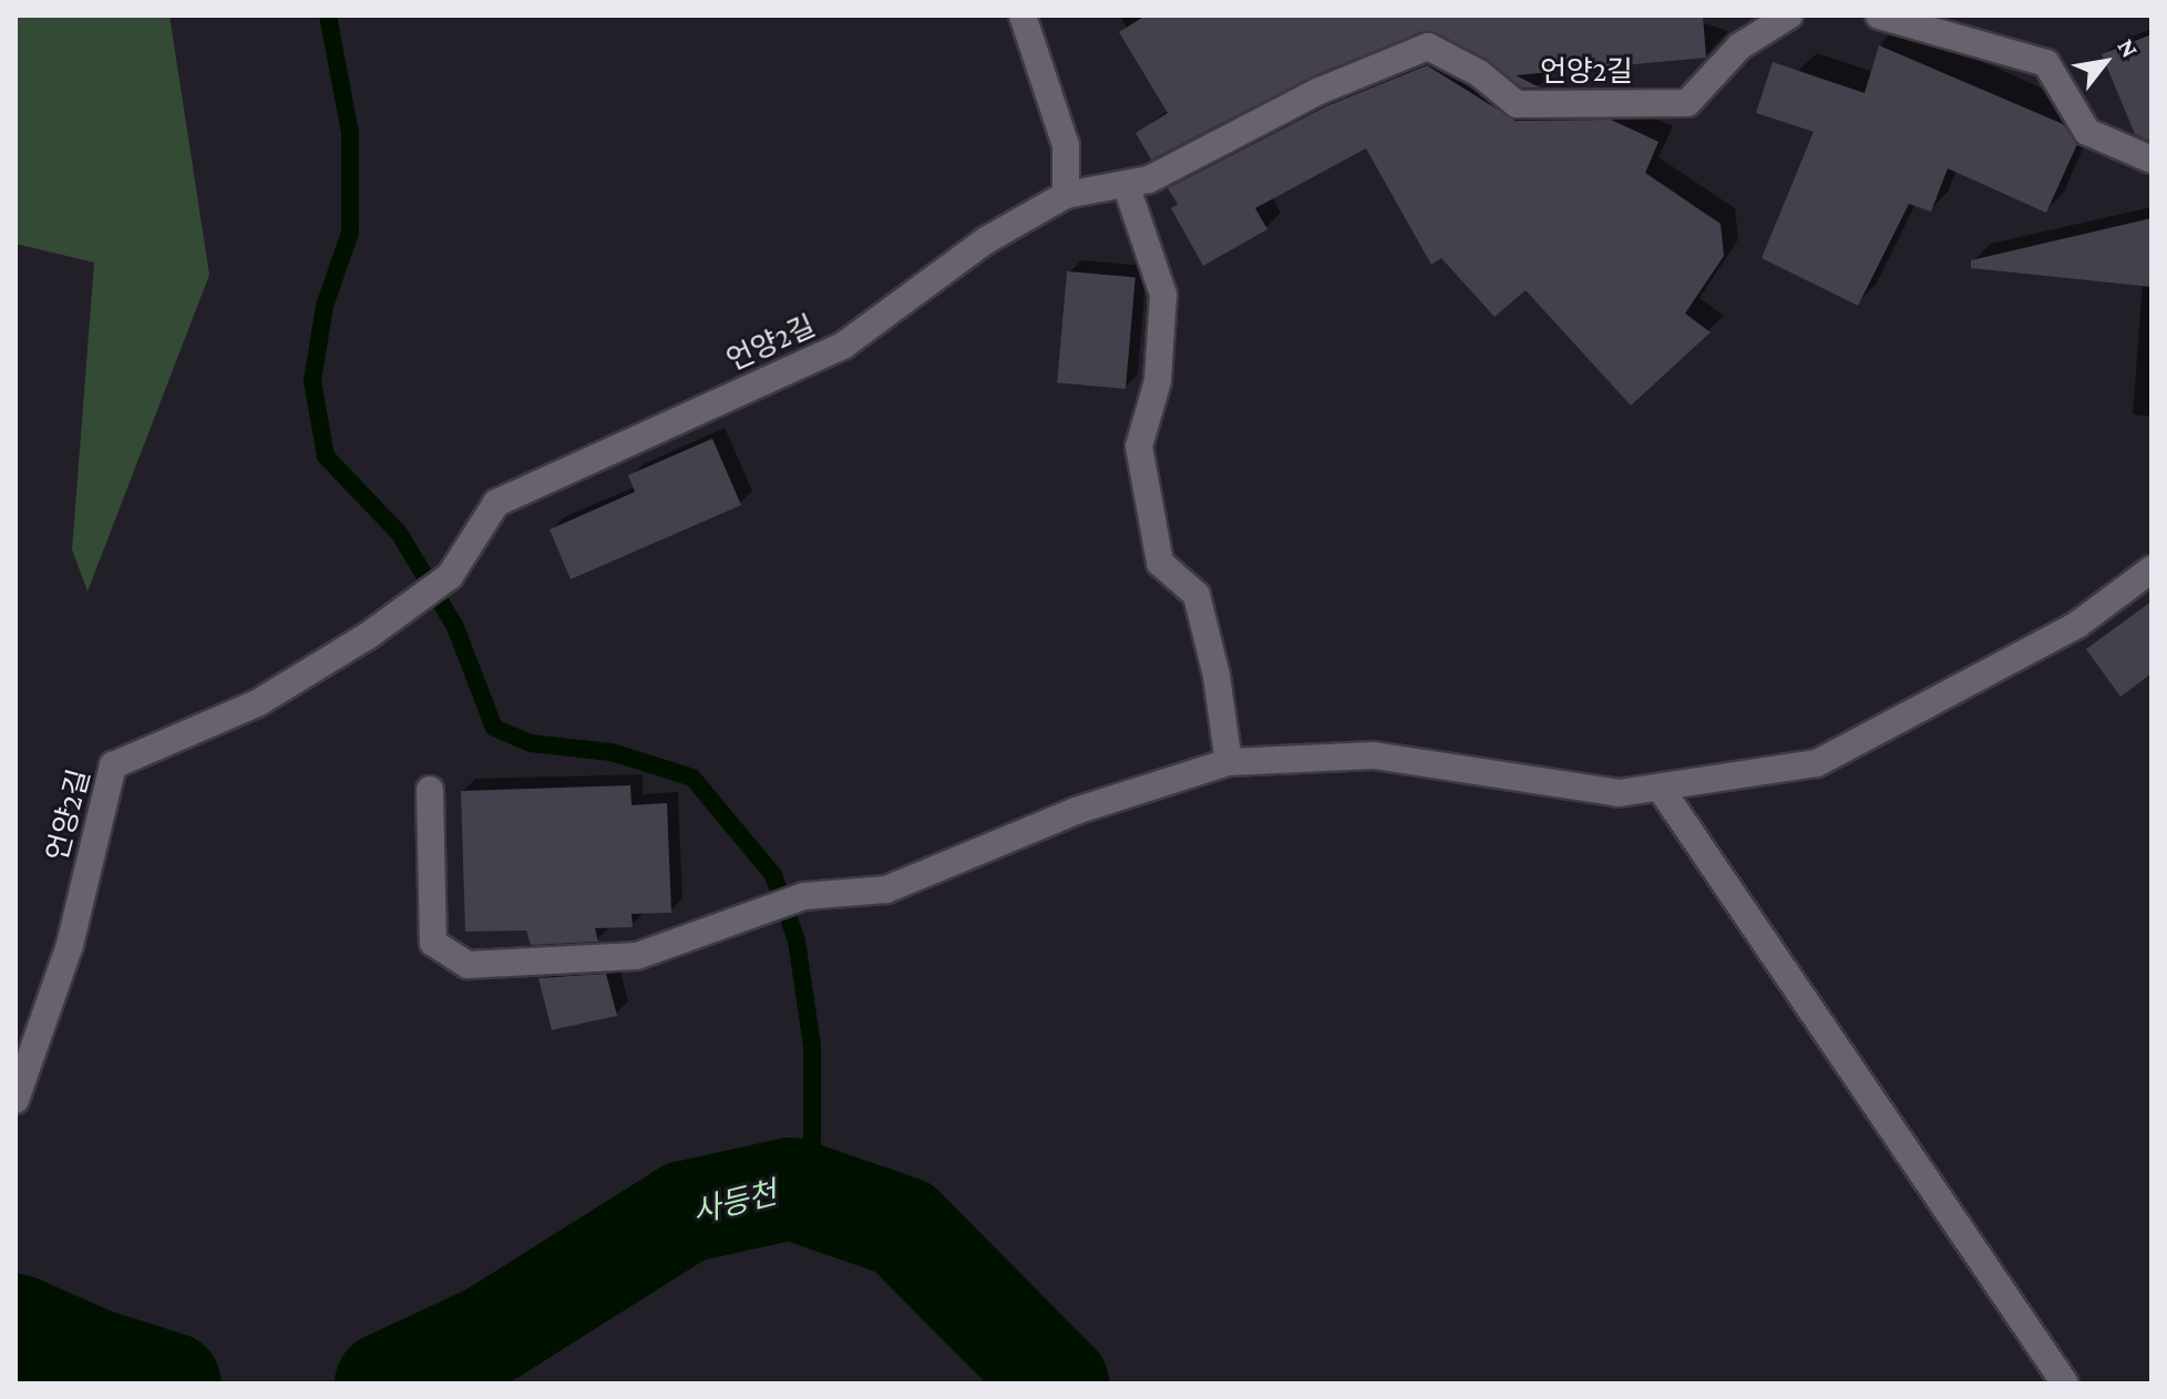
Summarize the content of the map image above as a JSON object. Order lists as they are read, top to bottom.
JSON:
{
  "streets": {
    "lane": ["언양2길"]
  },
  "water": ["사등천"],
  "north": "top right"
}
